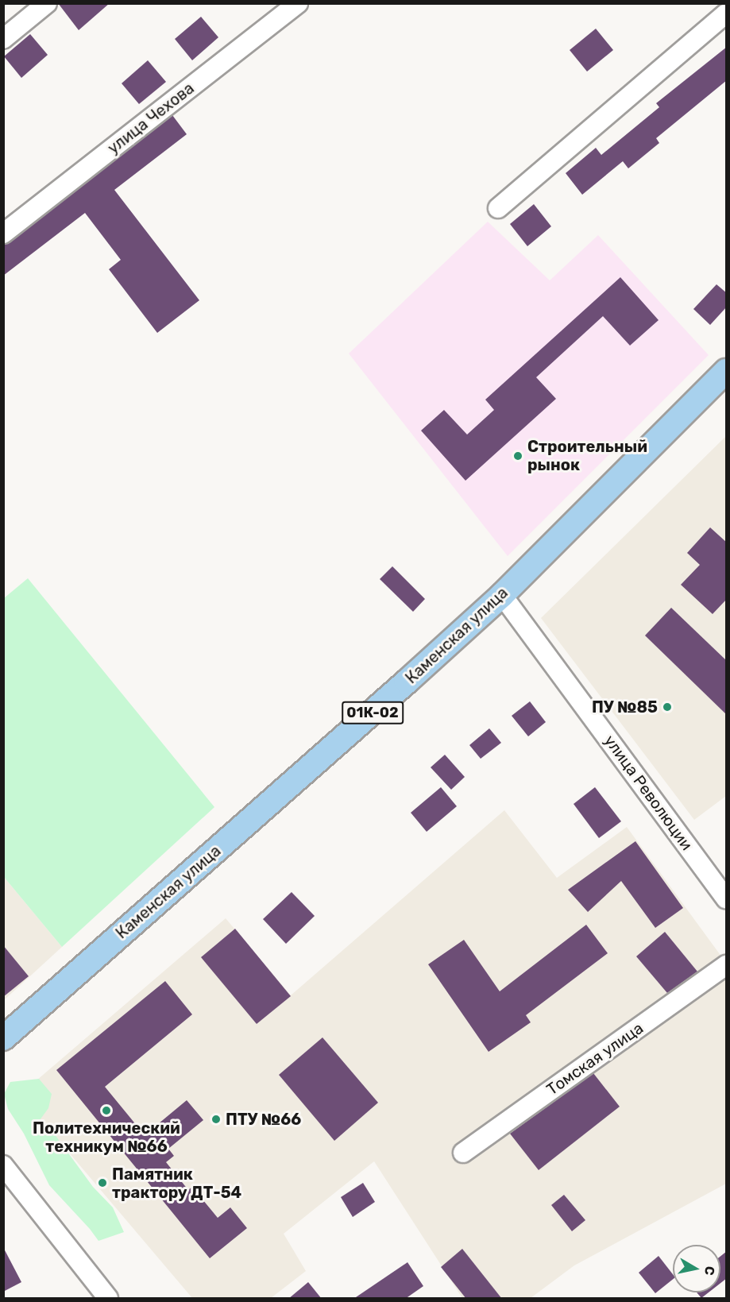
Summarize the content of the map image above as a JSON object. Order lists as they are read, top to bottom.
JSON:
{
  "streets": {
    "main road": ["Каменская улица", "01К-02"],
    "street": ["улица Чехова", "улица Революции", "Томская улица"]
  },
  "crossings": [
    ["Каменская улица", "улица Революции"]
  ],
  "places": [
    "Строительный рынок",
    "ПУ №85",
    "Политехнический техникум №66",
    "ПТУ №66",
    "Памятник трактору ДТ-54"
  ],
  "north": "right"
}
